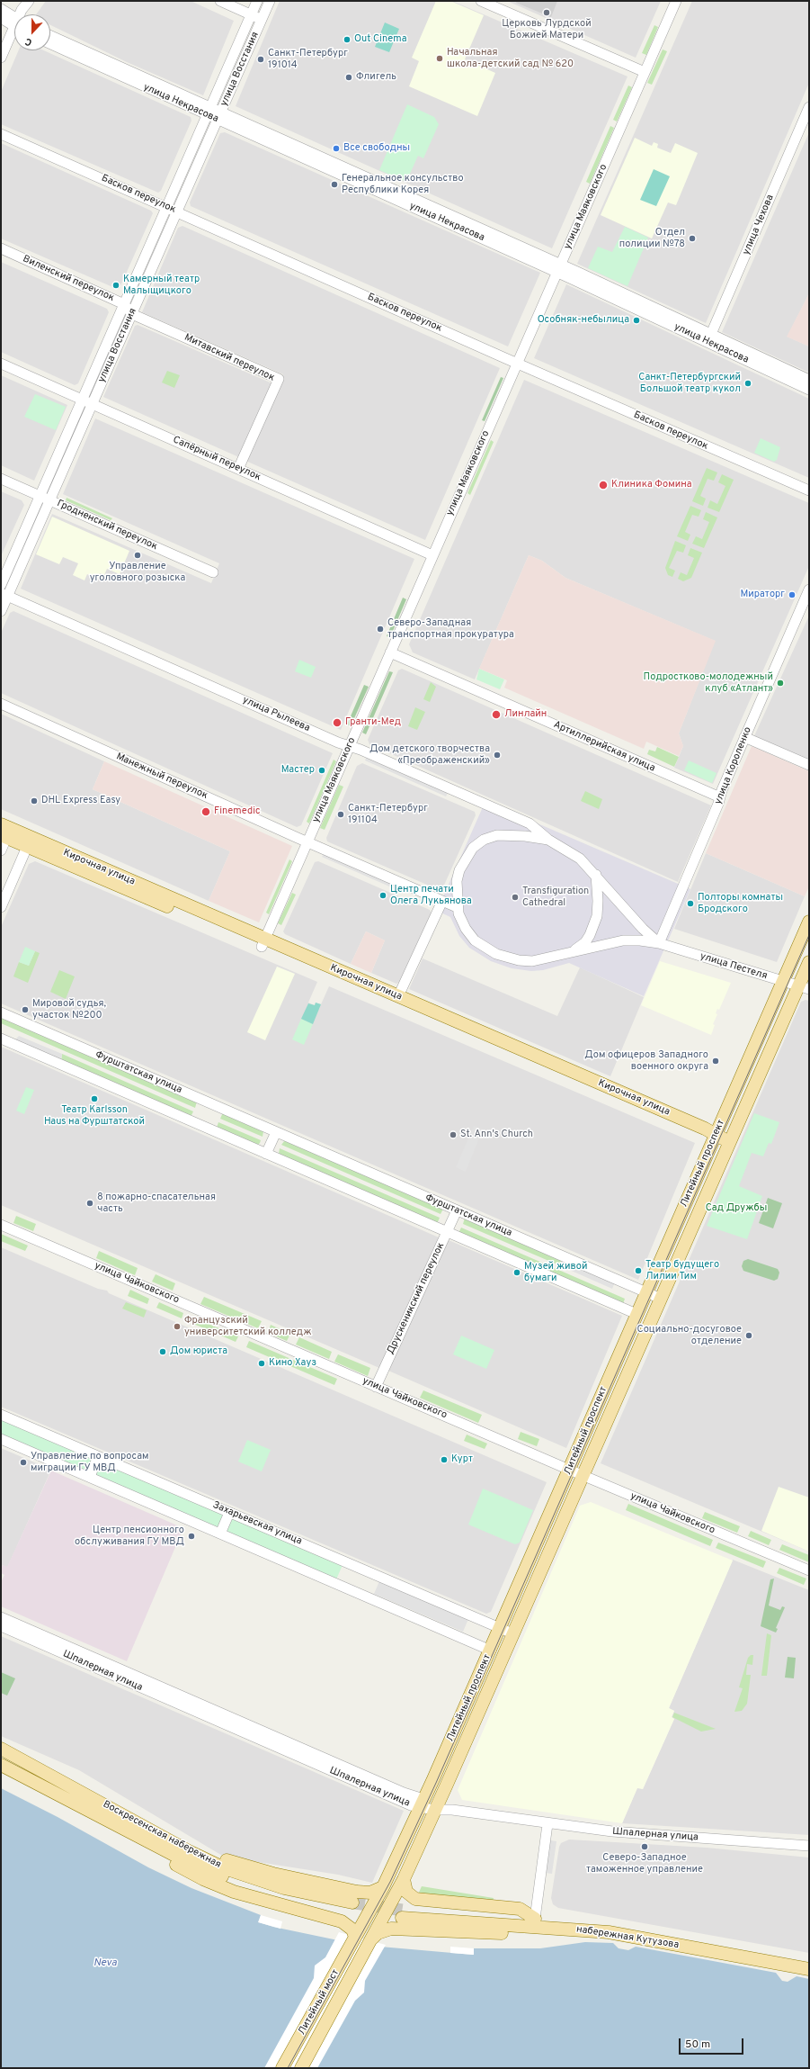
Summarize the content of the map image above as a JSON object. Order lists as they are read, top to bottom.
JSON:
{
  "streets": {
    "main road": [
      "Кирочная улица",
      "Литейный проспект",
      "Воскресенская набережная",
      "набережная Кутузова",
      "Литейный мост"
    ],
    "street": [
      "улица Восстания",
      "улица Некрасова",
      "Басков переулок",
      "улица Маяковского",
      "улица Чехова",
      "Виленский переулок",
      "Митавский переулок",
      "Сапёрный переулок",
      "Гродненский переулок",
      "улица Рылеева",
      "Артиллерийская улица",
      "улица Короленко",
      "Манежный переулок",
      "улица Пестеля",
      "Фурштатская улица",
      "улица Чайковского",
      "Друскеникский переулок",
      "Захарьевская улица",
      "Шпалерная улица"
    ]
  },
  "crossings": [
    ["улица Восстания", "улица Некрасова"],
    ["улица Восстания", "Басков переулок"],
    ["улица Восстания", "Виленский переулок"],
    ["улица Восстания", "Митавский переулок"],
    ["улица Восстания", "Сапёрный переулок"],
    ["улица Восстания", "Гродненский переулок"],
    ["улица Восстания", "улица Рылеева"],
    ["улица Некрасова", "улица Маяковского"],
    ["улица Некрасова", "улица Чехова"],
    ["Басков переулок", "улица Маяковского"],
    ["улица Маяковского", "Сапёрный переулок"],
    ["улица Маяковского", "улица Рылеева"],
    ["улица Маяковского", "Артиллерийская улица"],
    ["улица Маяковского", "Манежный переулок"],
    ["улица Маяковского", "Кирочная улица"],
    ["Виленский переулок", "Митавский переулок"],
    ["Митавский переулок", "Сапёрный переулок"],
    ["Артиллерийская улица", "улица Короленко"],
    ["улица Короленко", "улица Пестеля"],
    ["Манежный переулок", "улица Пестеля"],
    ["Кирочная улица", "Литейный проспект"],
    ["улица Пестеля", "Литейный проспект"],
    ["Фурштатская улица", "Литейный проспект"],
    ["Фурштатская улица", "Друскеникский переулок"],
    ["Литейный проспект", "улица Чайковского"],
    ["Литейный проспект", "Захарьевская улица"],
    ["Литейный проспект", "Шпалерная улица"],
    ["Литейный проспект", "Литейный мост"],
    ["улица Чайковского", "Друскеникский переулок"]
  ],
  "water": ["Neva"],
  "parks": ["Сад Дружбы"],
  "places": [
    "Церковь Лурдской Божией Матери",
    "Out Cinema",
    "Начальная школа-детский сад № 620",
    "Санкт-Петербург 191014",
    "Флигель",
    "Все свободны",
    "Генеральное консульство Республики Корея",
    "Отдел полиции №78",
    "Камерный театр Малыщицкого",
    "Особняк-небылица",
    "Санкт-Петербургский Большой театр кукол",
    "Клиника Фомина",
    "Управление уголовного розыска",
    "Мираторг",
    "Северо-Западная транспортная прокуратура",
    "Подростково-молодежный клуб «Атлант»",
    "Линлайн",
    "Гранти-Мед",
    "Дом детского творчества «Преображенский»",
    "Мастер",
    "DHL Express Easy",
    "Finemedic",
    "Санкт-Петербург 191104",
    "Центр печати Олега Лукьянова",
    "Transfiguration Cathedral",
    "Полторы комнаты Бродского",
    "Мировой судья, участок №200",
    "Дом офицеров Западного военного округа",
    "Театр Karlsson Haus на Фурштатской",
    "St. Ann's Church",
    "8 пожарно-спасательная часть",
    "Театр будущего Лилии Тим",
    "Музей живой бумаги",
    "Французский университетский колледж",
    "Социально-досуговое отделение",
    "Дом юриста",
    "Кино Хауз",
    "Курт",
    "Управление по вопросам миграции ГУ МВД",
    "Центр пенсионного обслуживания ГУ МВД",
    "Северо-Западное таможенное управление"
  ],
  "scale_bar": "50 m",
  "north": "bottom"
}
